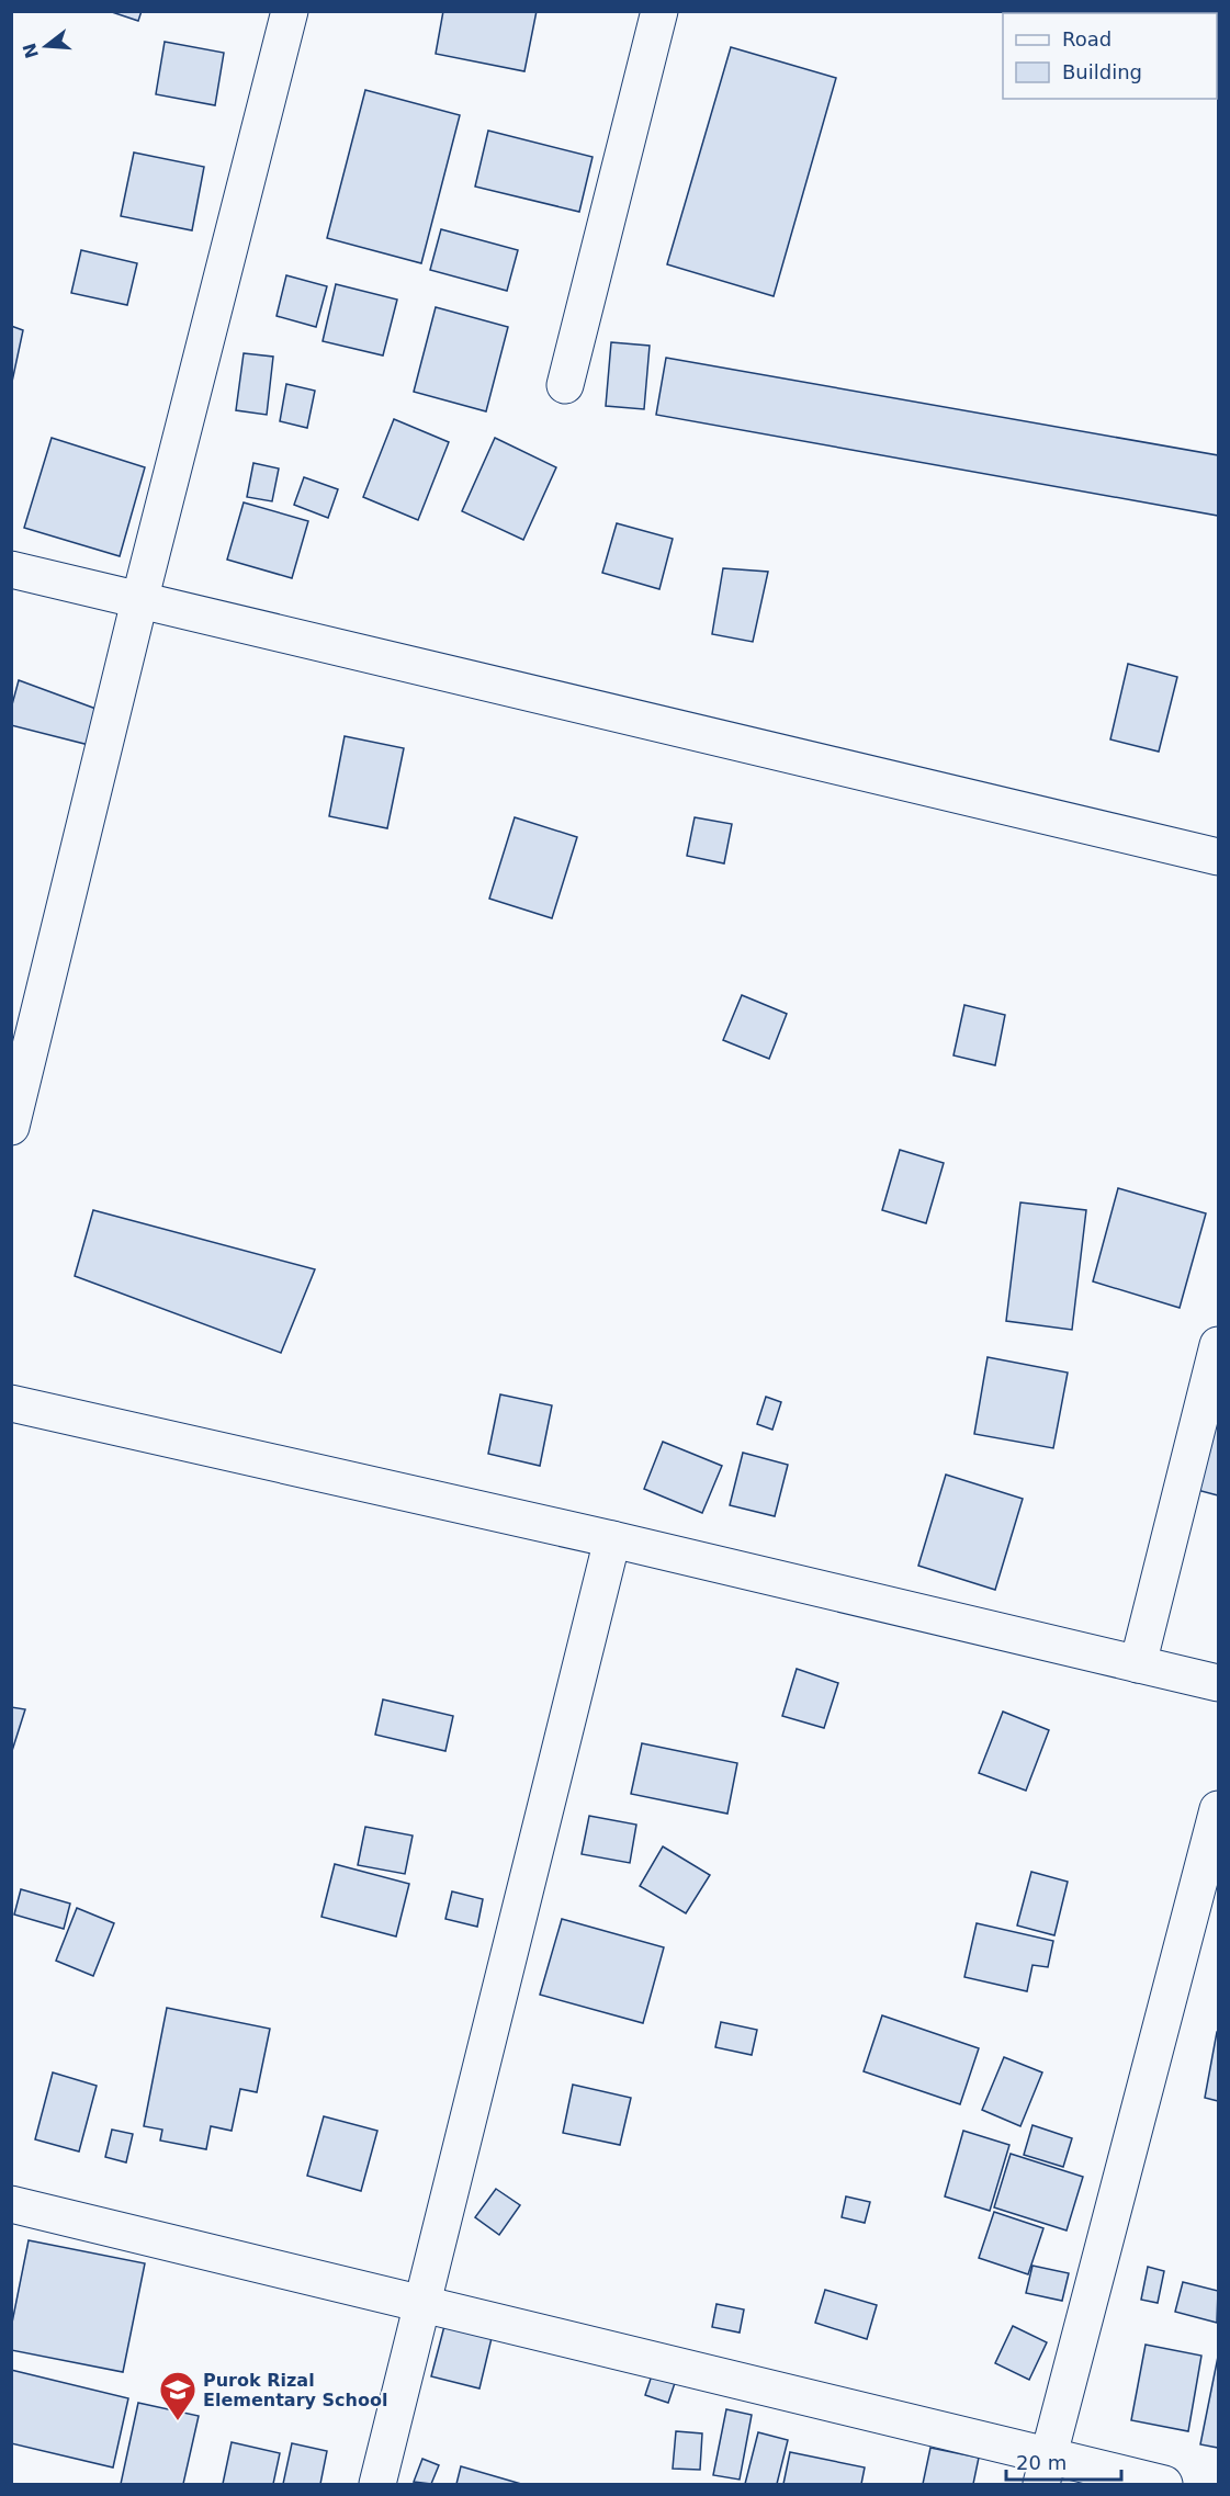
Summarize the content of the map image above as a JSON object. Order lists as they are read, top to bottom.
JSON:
{
  "places": {
    "school or university": ["Purok Rizal Elementary School"]
  },
  "legend": ["Road", "Building"],
  "scale_bar": "20 m",
  "north": "left"
}
